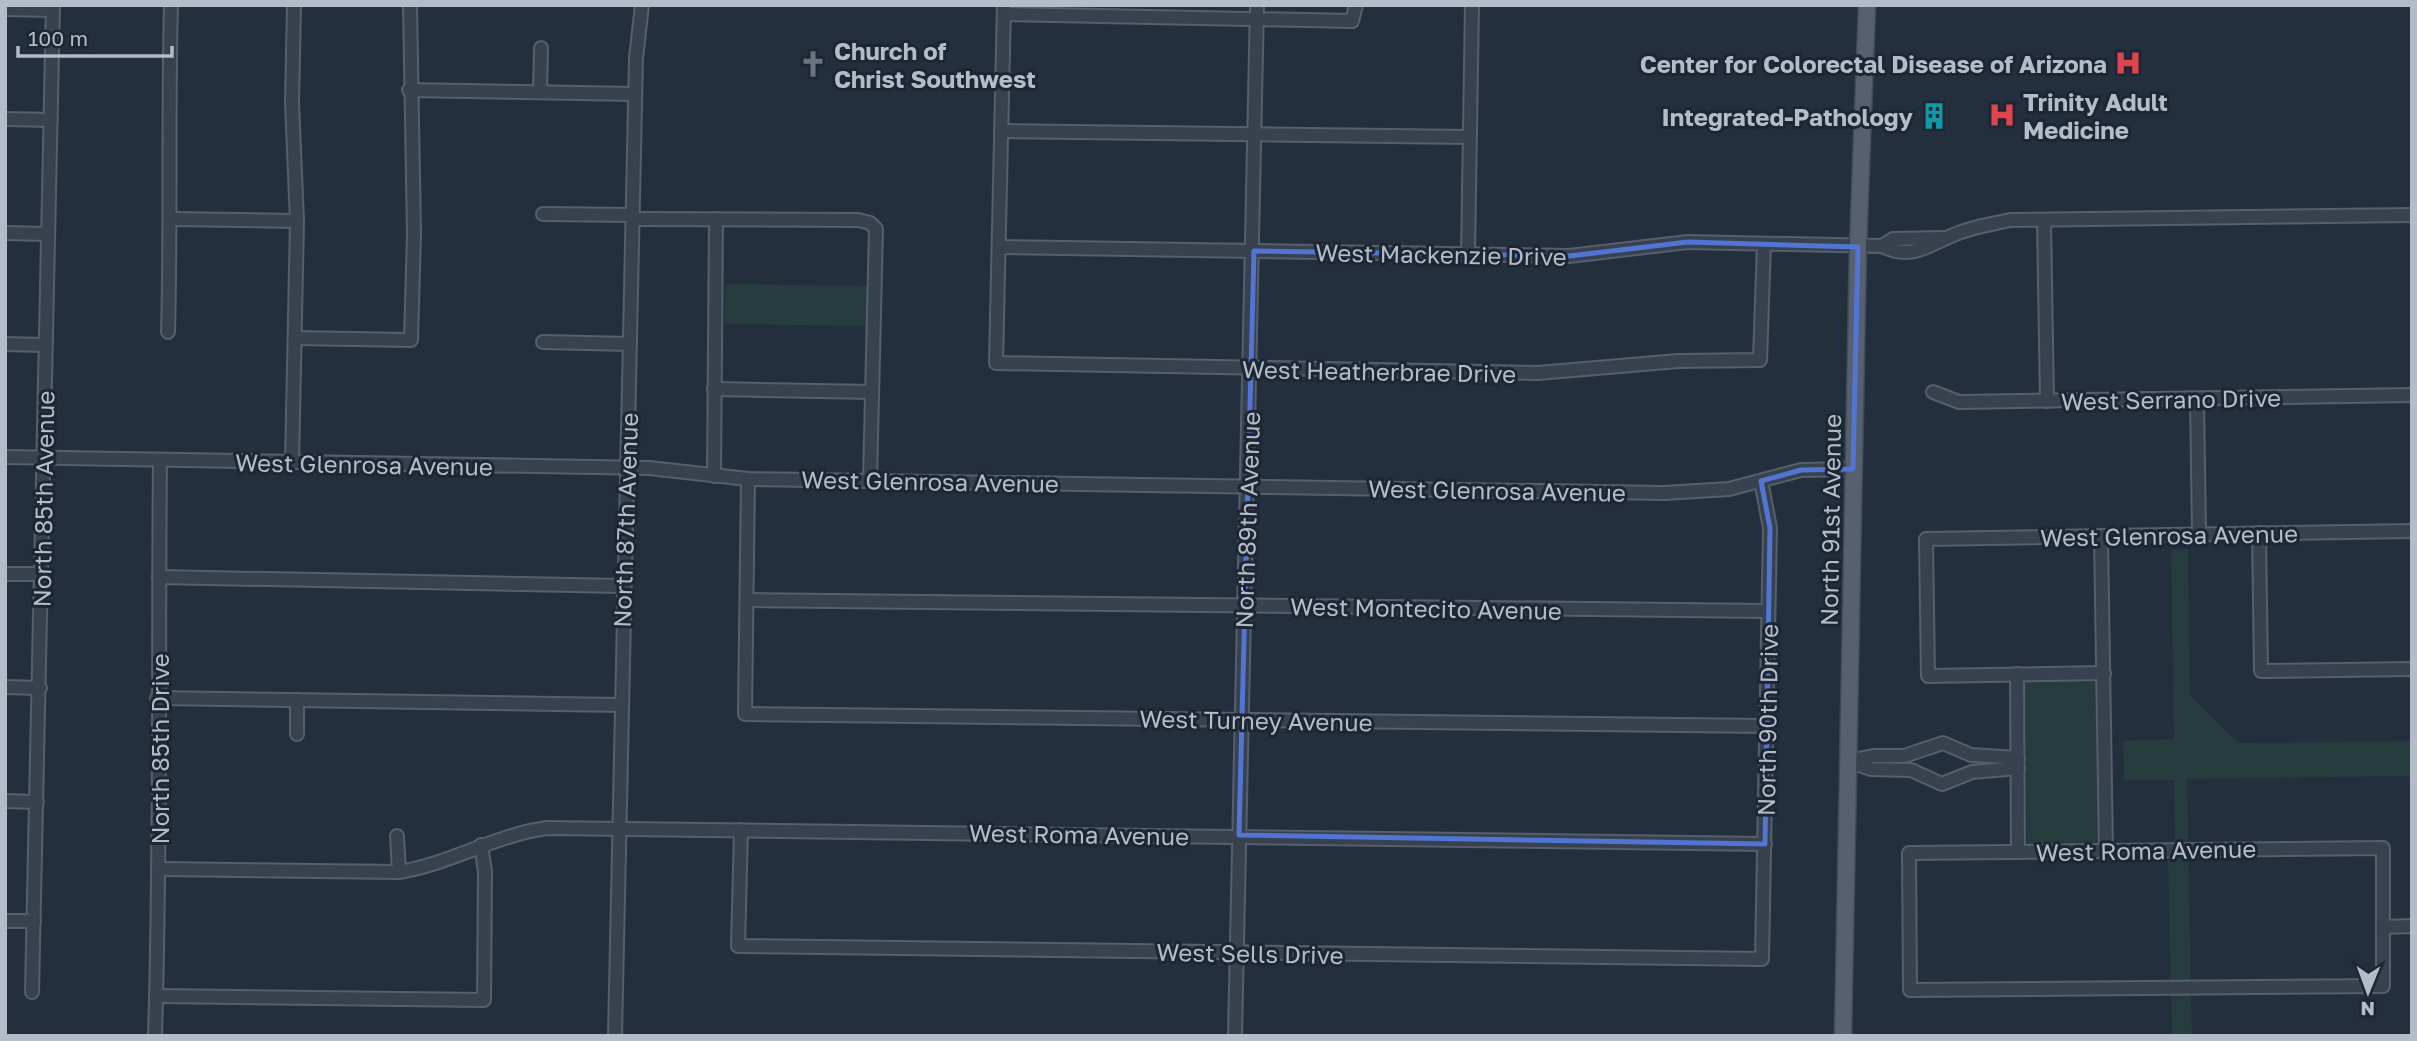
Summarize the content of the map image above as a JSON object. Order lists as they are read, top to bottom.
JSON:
{
  "streets": {
    "main road": ["North 91st Avenue"],
    "street": [
      "West Mackenzie Drive",
      "West Heatherbrae Drive",
      "West Serrano Drive",
      "West Glenrosa Avenue",
      "North 85th Avenue",
      "North 87th Avenue",
      "North 89th Avenue",
      "West Montecito Avenue",
      "West Turney Avenue",
      "North 90th Drive",
      "North 85th Drive",
      "West Roma Avenue",
      "West Sells Drive"
    ]
  },
  "crossings": [
    ["West Mackenzie Drive", "West Heatherbrae Drive"],
    ["West Mackenzie Drive", "North 89th Avenue"],
    ["West Mackenzie Drive", "North 91st Avenue"],
    ["West Heatherbrae Drive", "North 89th Avenue"],
    ["West Glenrosa Avenue", "North 85th Avenue"],
    ["West Glenrosa Avenue", "North 87th Avenue"],
    ["West Glenrosa Avenue", "North 89th Avenue"],
    ["West Glenrosa Avenue", "North 91st Avenue"],
    ["West Glenrosa Avenue", "North 90th Drive"],
    ["West Glenrosa Avenue", "North 85th Drive"],
    ["North 87th Avenue", "West Roma Avenue"],
    ["North 89th Avenue", "West Montecito Avenue"],
    ["North 89th Avenue", "West Turney Avenue"],
    ["North 89th Avenue", "West Roma Avenue"],
    ["North 89th Avenue", "West Sells Drive"],
    ["West Montecito Avenue", "West Turney Avenue"],
    ["West Montecito Avenue", "North 90th Drive"],
    ["West Turney Avenue", "North 90th Drive"],
    ["North 90th Drive", "West Roma Avenue"],
    ["North 90th Drive", "West Sells Drive"],
    ["North 85th Drive", "West Roma Avenue"],
    ["West Roma Avenue", "West Sells Drive"]
  ],
  "places": {
    "hospital": ["Center for Colorectal Disease of Arizona", "Trinity Adult Medicine"],
    "church": ["Church of Christ Southwest"],
    "building": ["Integrated-Pathology"]
  },
  "scale_bar": "100 m",
  "north": "bottom"
}
